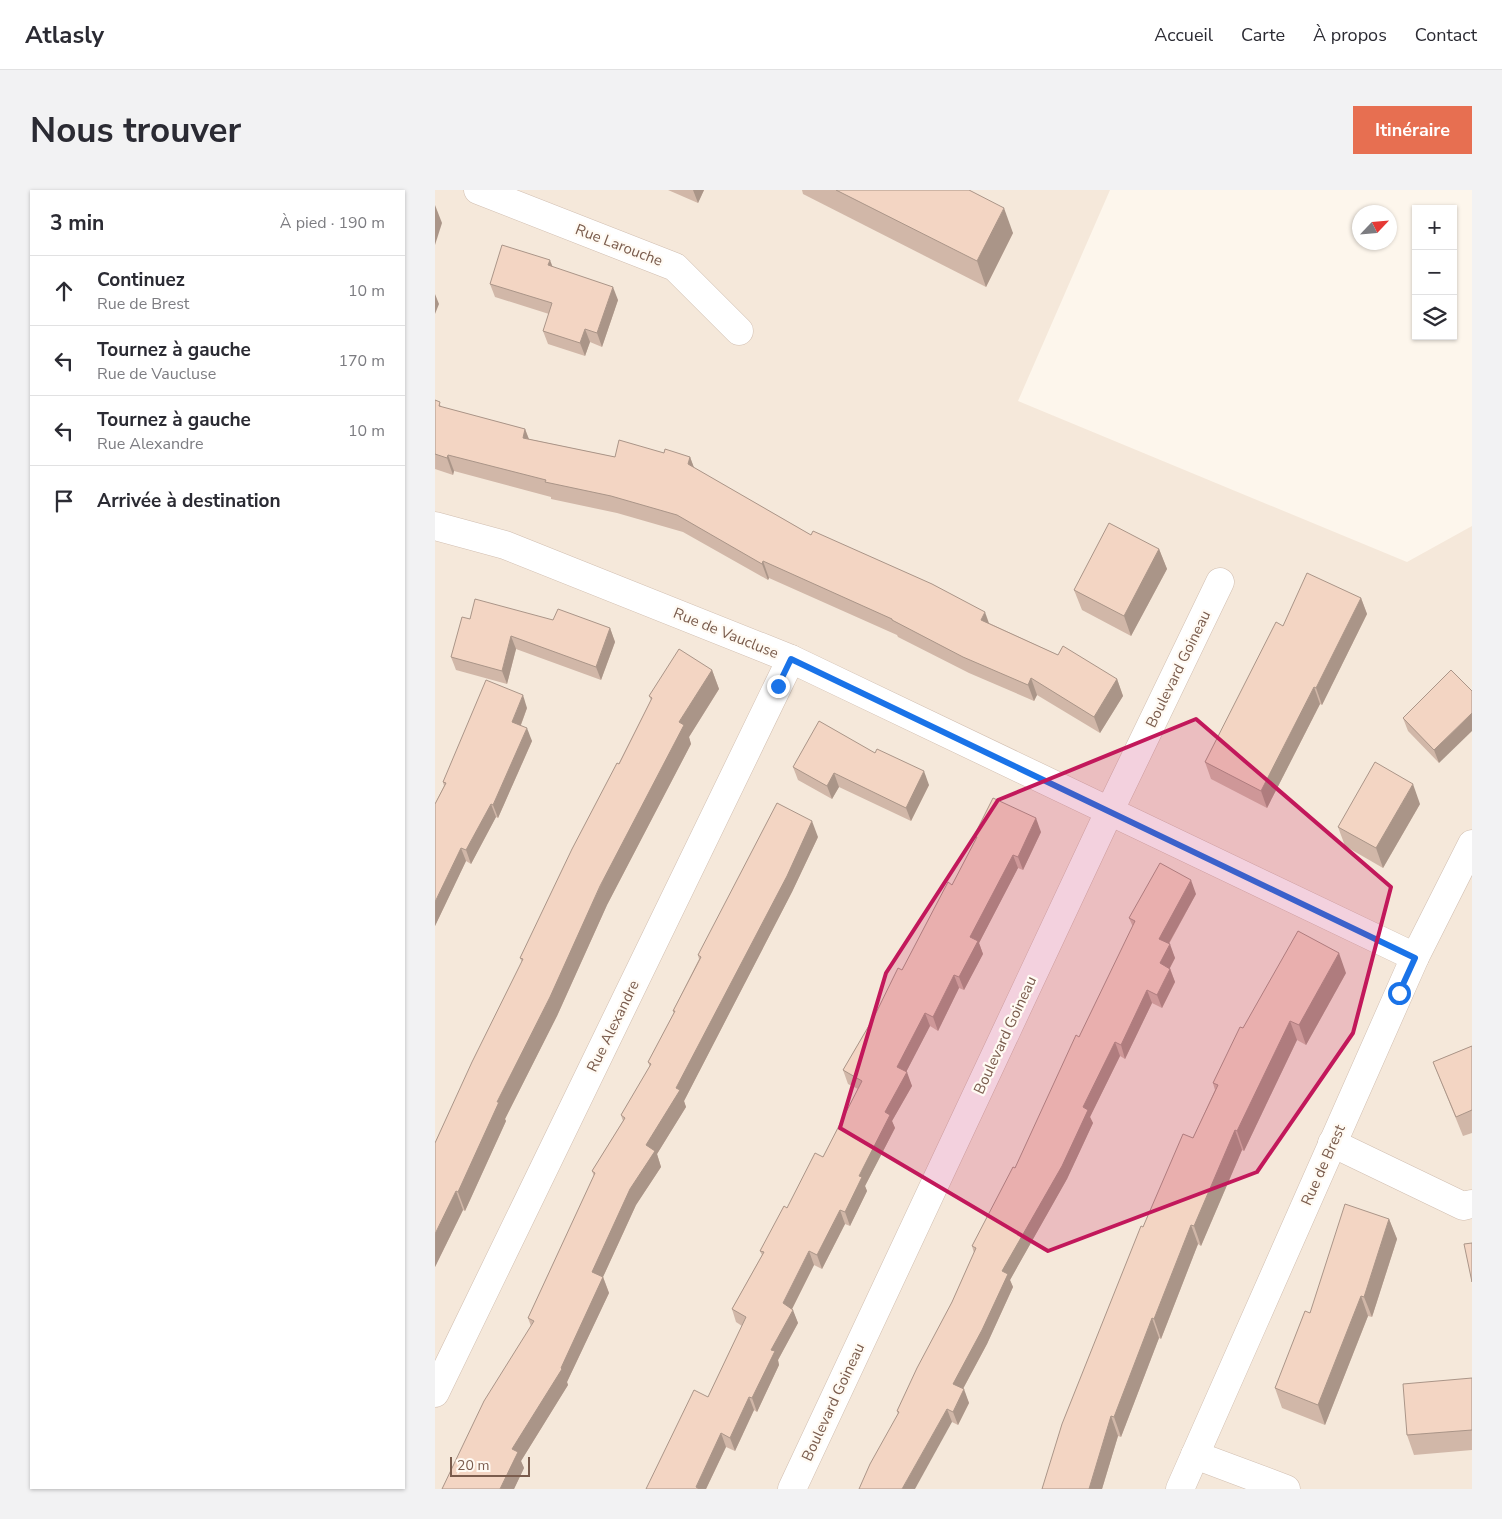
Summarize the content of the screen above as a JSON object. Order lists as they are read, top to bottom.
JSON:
{
  "streets": {
    "street": [
      "Rue Larouche",
      "Rue de Vaucluse",
      "Boulevard Goineau",
      "Rue Alexandre",
      "Rue de Brest"
    ]
  },
  "crossings": [
    ["Rue de Vaucluse", "Boulevard Goineau"],
    ["Rue de Vaucluse", "Rue Alexandre"],
    ["Rue de Vaucluse", "Rue de Brest"]
  ],
  "scale_bar": "20 m",
  "north": "top right",
  "page": {
    "header": "Atlasly",
    "nav": [
      "Accueil",
      "Carte",
      "À propos",
      "Contact"
    ],
    "buttons": "Itinéraire",
    "title": "Nous trouver",
    "heading": ["3 min", "À pied · 190 m"],
    "map_buttons": ["+", "−"],
    "list": [
      ["Continuez", "Rue de Brest", "10 m"],
      ["Tournez à gauche", "Rue de Vaucluse", "170 m"],
      ["Tournez à gauche", "Rue Alexandre", "10 m"],
      "Arrivée à destination"
    ],
    "scale": "20 m"
  }
}
